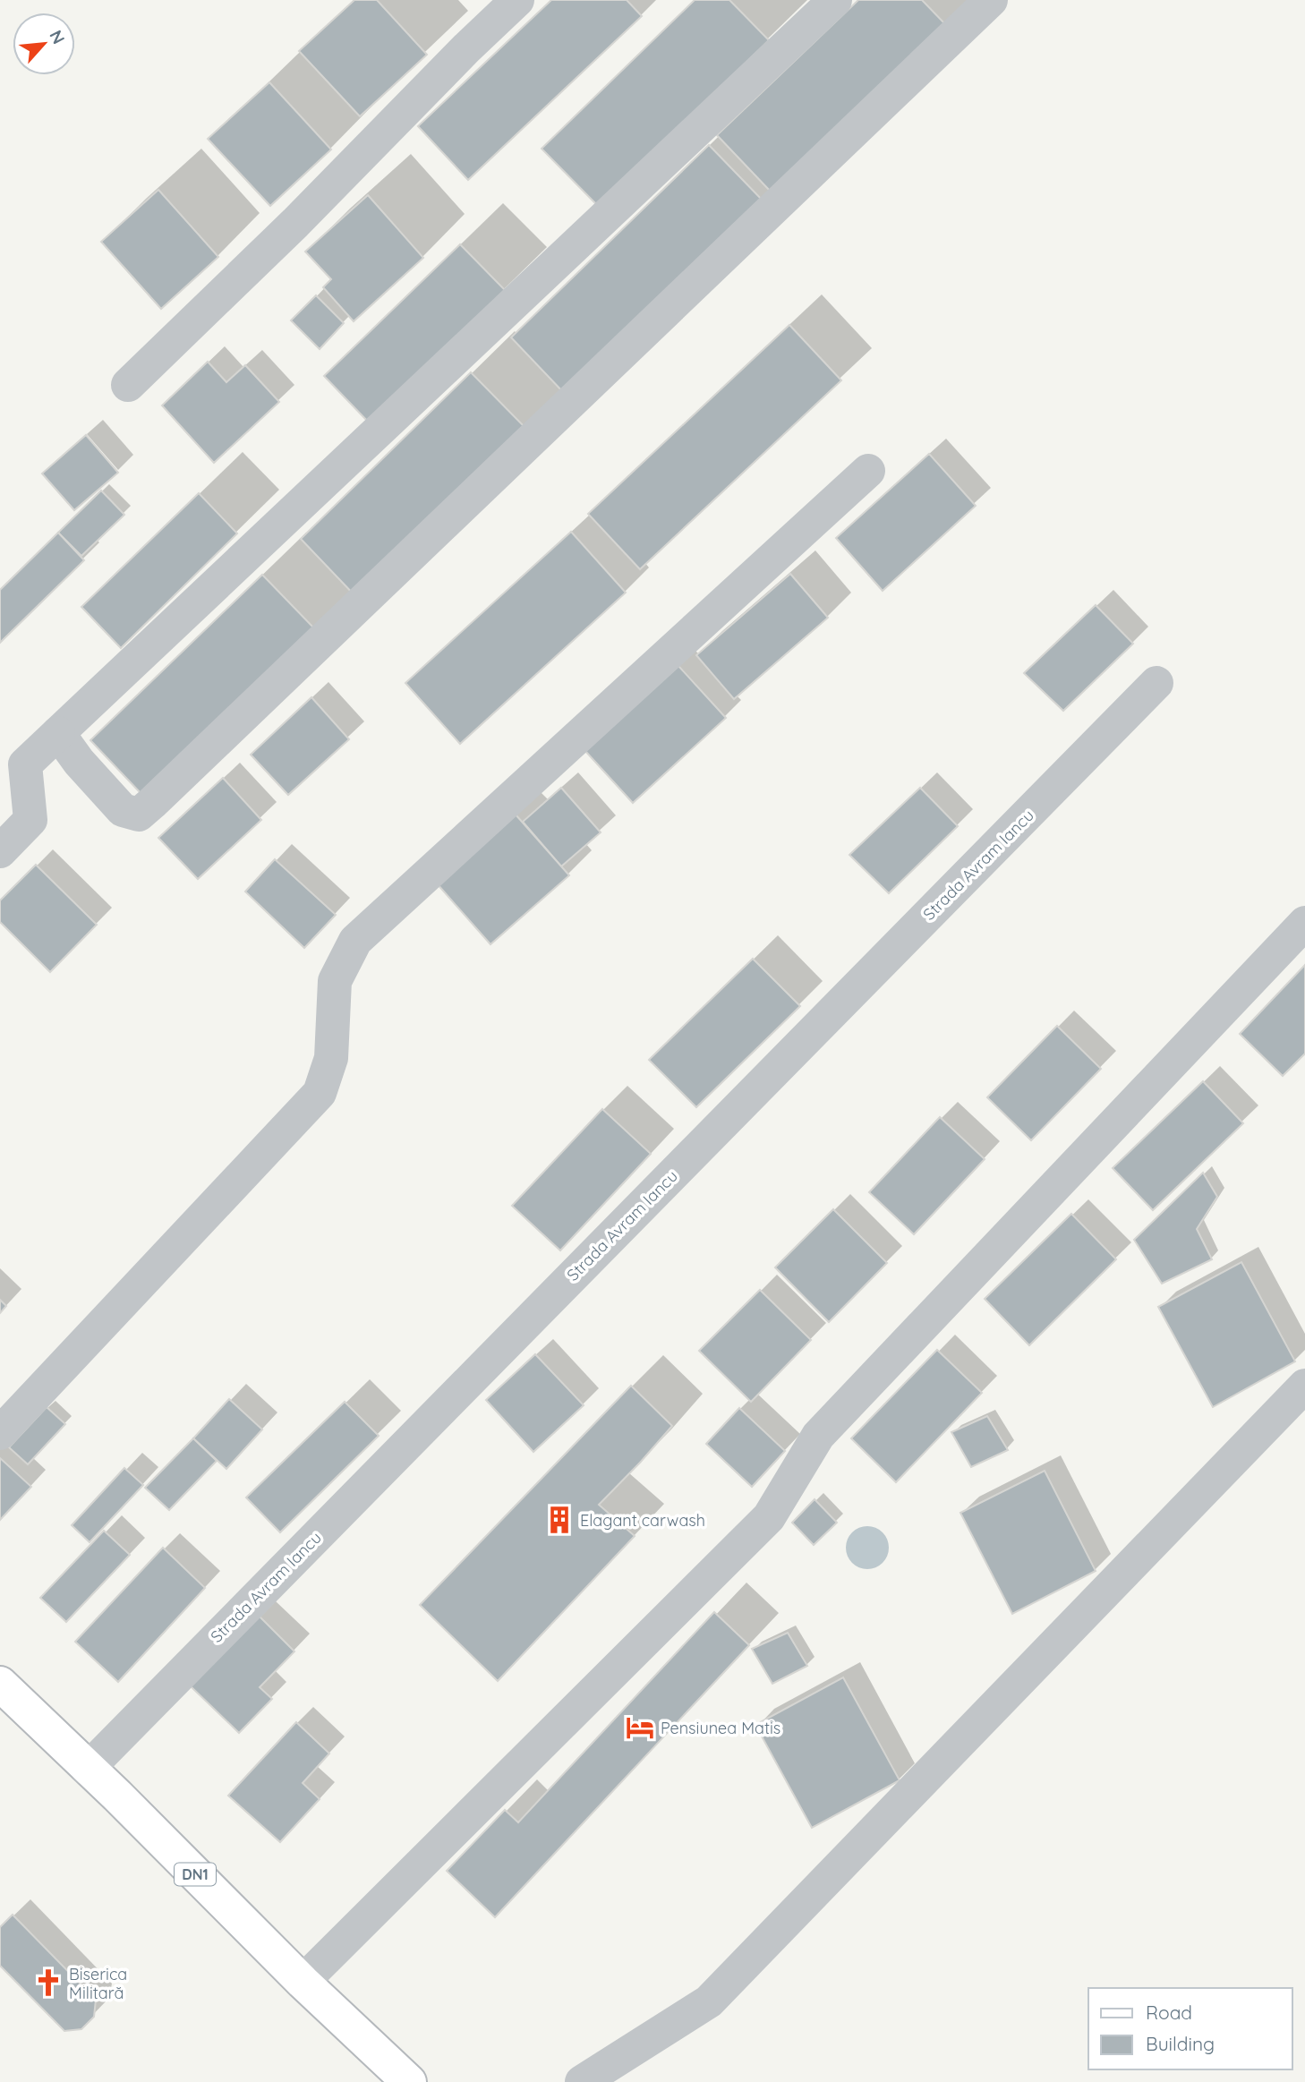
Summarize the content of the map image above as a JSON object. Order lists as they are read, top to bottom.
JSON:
{
  "streets": {
    "main road": ["DN1"],
    "lane": ["Strada Avram Iancu"]
  },
  "crossings": [
    ["Strada Avram Iancu", "DN1"]
  ],
  "places": {
    "building": ["Elagant carwash"],
    "hotel": ["Pensiunea Matis"],
    "church": ["Biserica Militară"]
  },
  "legend": ["Road", "Building"],
  "north": "top right"
}
